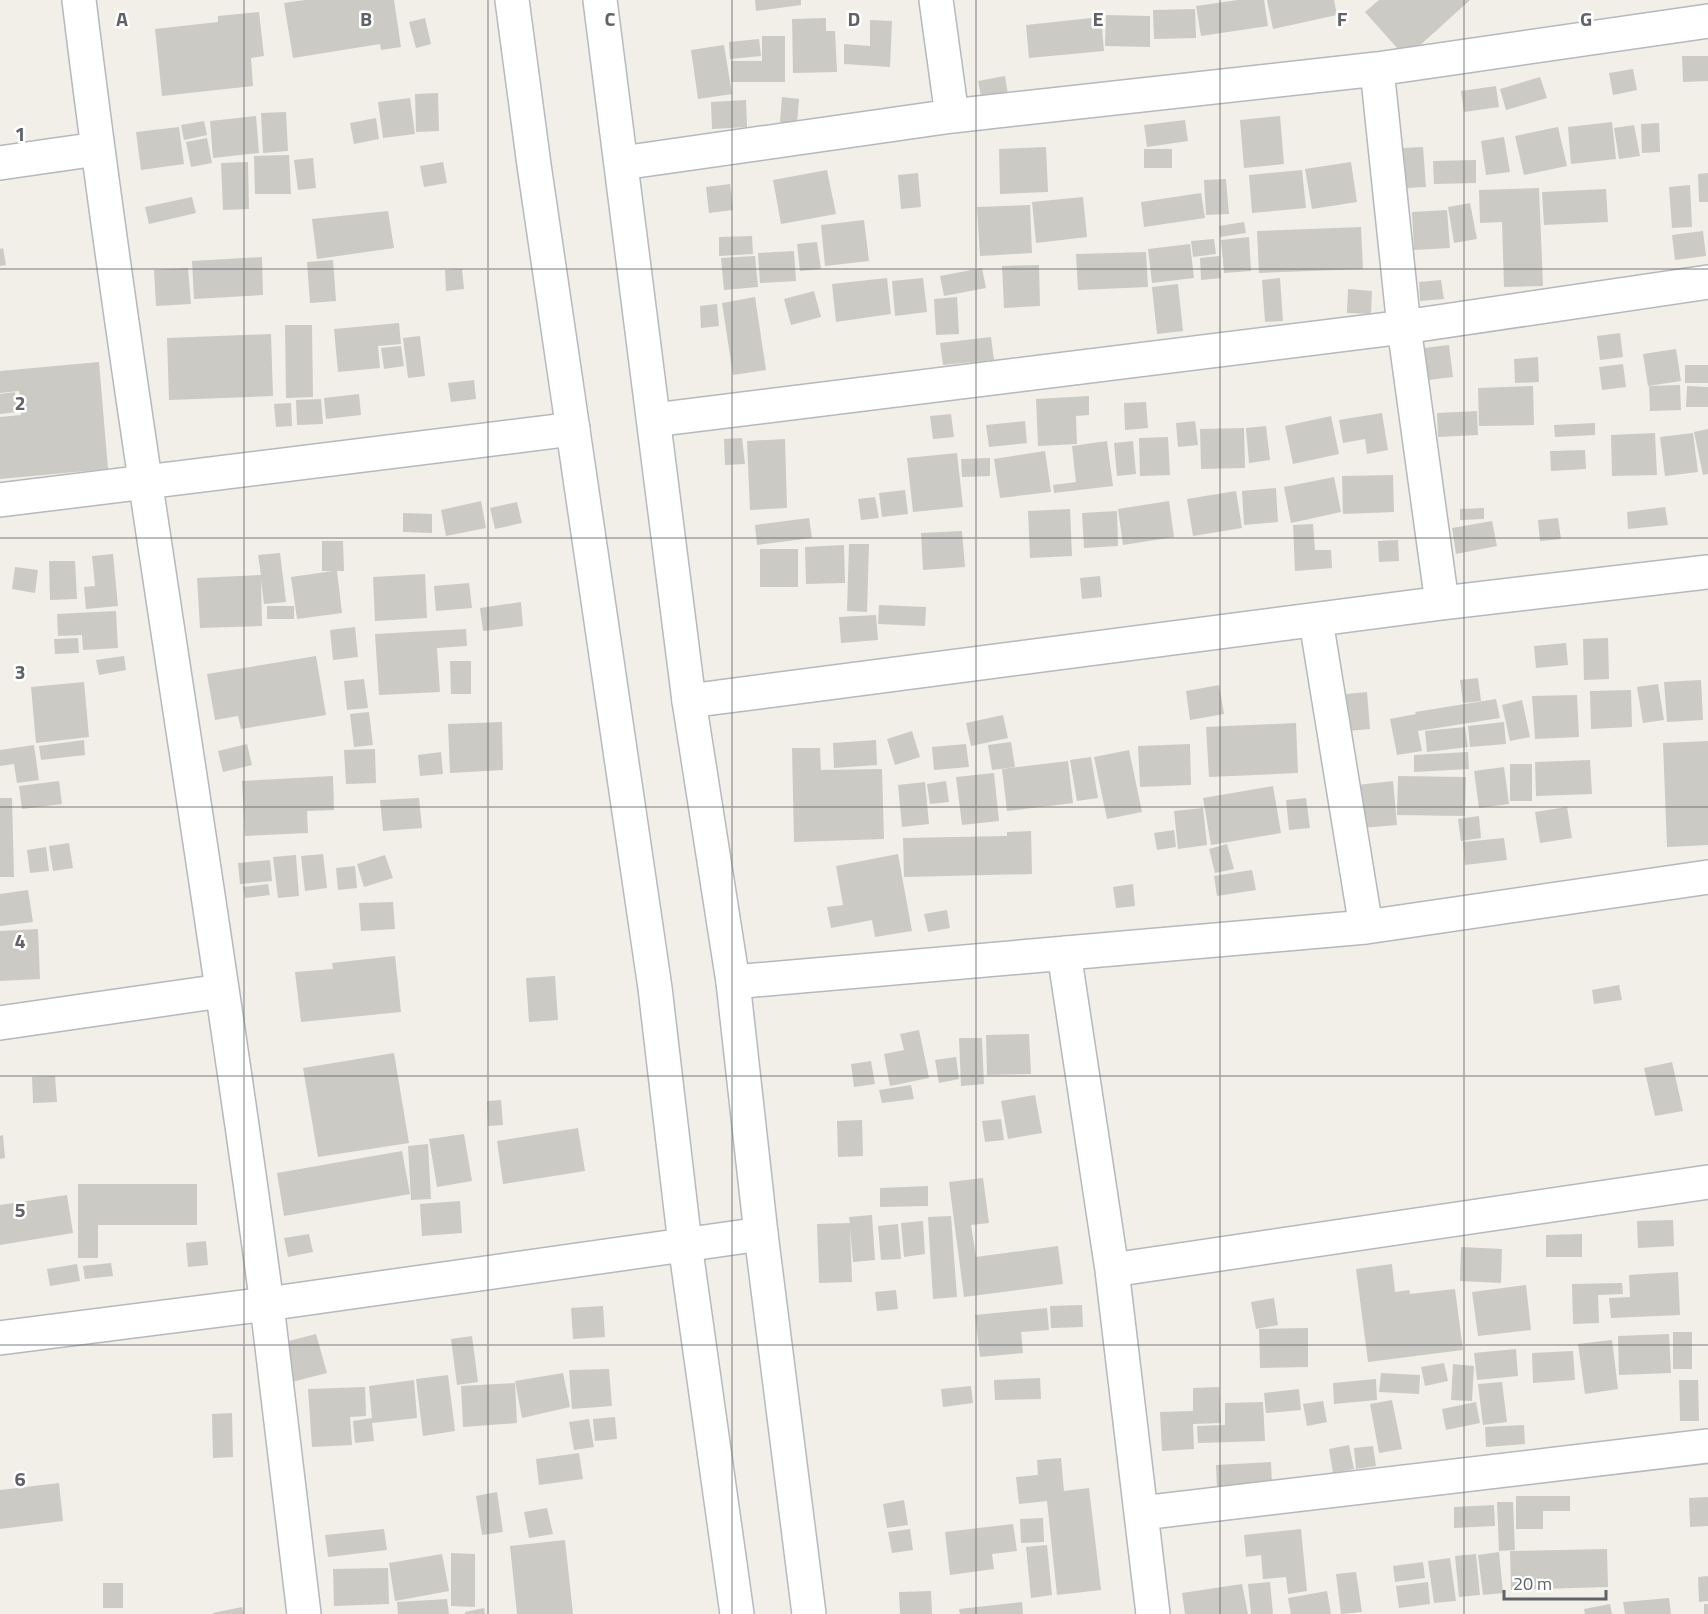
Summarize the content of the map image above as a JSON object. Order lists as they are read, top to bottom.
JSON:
{
  "scale_bar": "20 m",
  "grid": {
    "columns": [
      "A",
      "B",
      "C",
      "D",
      "E",
      "F",
      "G"
    ],
    "rows": [
      "1",
      "2",
      "3",
      "4",
      "5",
      "6"
    ]
  }
}
